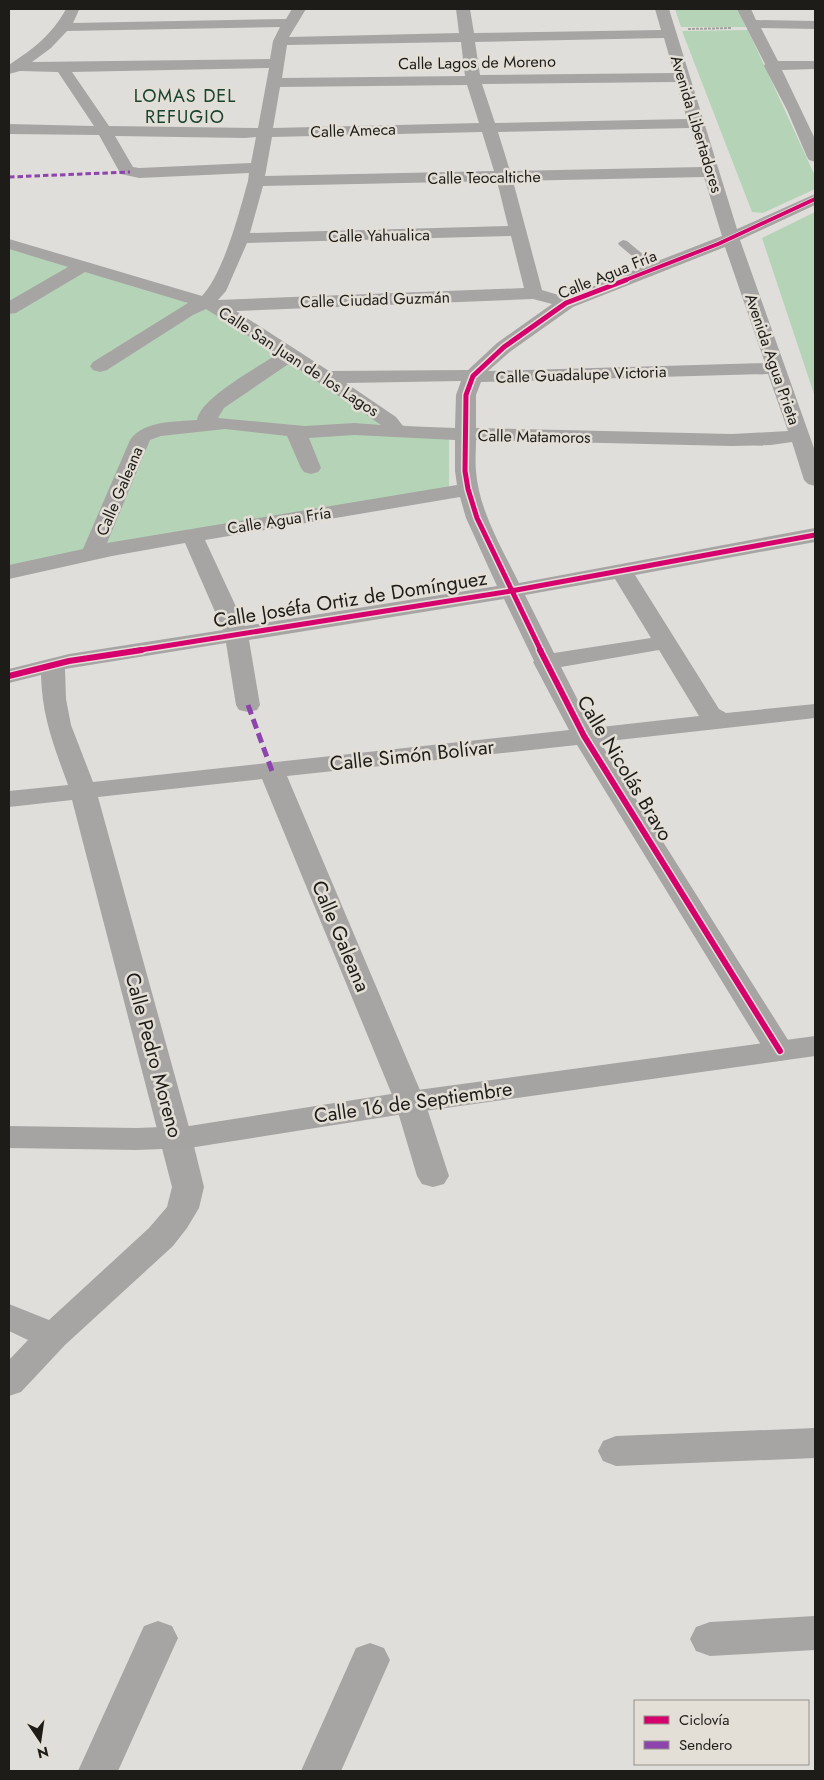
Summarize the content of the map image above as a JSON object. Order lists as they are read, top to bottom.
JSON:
{
  "streets": {
    "street": [
      "Calle Lagos de Moreno",
      "Avenida Libertadores",
      "Calle Ameca",
      "Calle Teocaltiche",
      "Calle Yahualica",
      "Calle Agua Fría",
      "Calle Ciudad Guzmán",
      "Avenida Agua Prieta",
      "Calle San Juan de los Lagos",
      "Calle Guadalupe Victoria",
      "Calle Matamoros",
      "Calle Galeana",
      "Calle Joséfa Ortiz de Domínguez",
      "Calle Simón Bolívar",
      "Calle Nicolás Bravo",
      "Calle Pedro Moreno",
      "Calle 16 de Septiembre"
    ]
  },
  "crossings": [
    ["Calle Lagos de Moreno", "Avenida Libertadores"],
    ["Calle Lagos de Moreno", "Calle San Juan de los Lagos"],
    ["Avenida Libertadores", "Calle Ameca"],
    ["Avenida Libertadores", "Calle Teocaltiche"],
    ["Avenida Libertadores", "Calle Agua Fría"],
    ["Avenida Libertadores", "Avenida Agua Prieta"],
    ["Calle Ameca", "Calle Teocaltiche"],
    ["Calle Ameca", "Calle San Juan de los Lagos"],
    ["Calle Teocaltiche", "Calle San Juan de los Lagos"],
    ["Calle Yahualica", "Calle San Juan de los Lagos"],
    ["Calle Agua Fría", "Calle Ciudad Guzmán"],
    ["Calle Agua Fría", "Avenida Agua Prieta"],
    ["Calle Agua Fría", "Calle Guadalupe Victoria"],
    ["Calle Agua Fría", "Calle Matamoros"],
    ["Calle Agua Fría", "Calle Galeana"],
    ["Calle Agua Fría", "Calle Nicolás Bravo"],
    ["Calle Ciudad Guzmán", "Calle San Juan de los Lagos"],
    ["Avenida Agua Prieta", "Calle Guadalupe Victoria"],
    ["Avenida Agua Prieta", "Calle Matamoros"],
    ["Calle San Juan de los Lagos", "Calle Guadalupe Victoria"],
    ["Calle San Juan de los Lagos", "Calle Matamoros"],
    ["Calle Matamoros", "Calle Galeana"],
    ["Calle Galeana", "Calle Simón Bolívar"],
    ["Calle Galeana", "Calle 16 de Septiembre"],
    ["Calle Joséfa Ortiz de Domínguez", "Calle Nicolás Bravo"],
    ["Calle Joséfa Ortiz de Domínguez", "Calle Pedro Moreno"],
    ["Calle Simón Bolívar", "Calle Nicolás Bravo"],
    ["Calle Simón Bolívar", "Calle Pedro Moreno"],
    ["Calle Nicolás Bravo", "Calle 16 de Septiembre"],
    ["Calle Pedro Moreno", "Calle 16 de Septiembre"]
  ],
  "districts": ["LOMAS DEL REFUGIO"],
  "legend": ["Ciclovía", "Sendero"],
  "north": "bottom"
}
